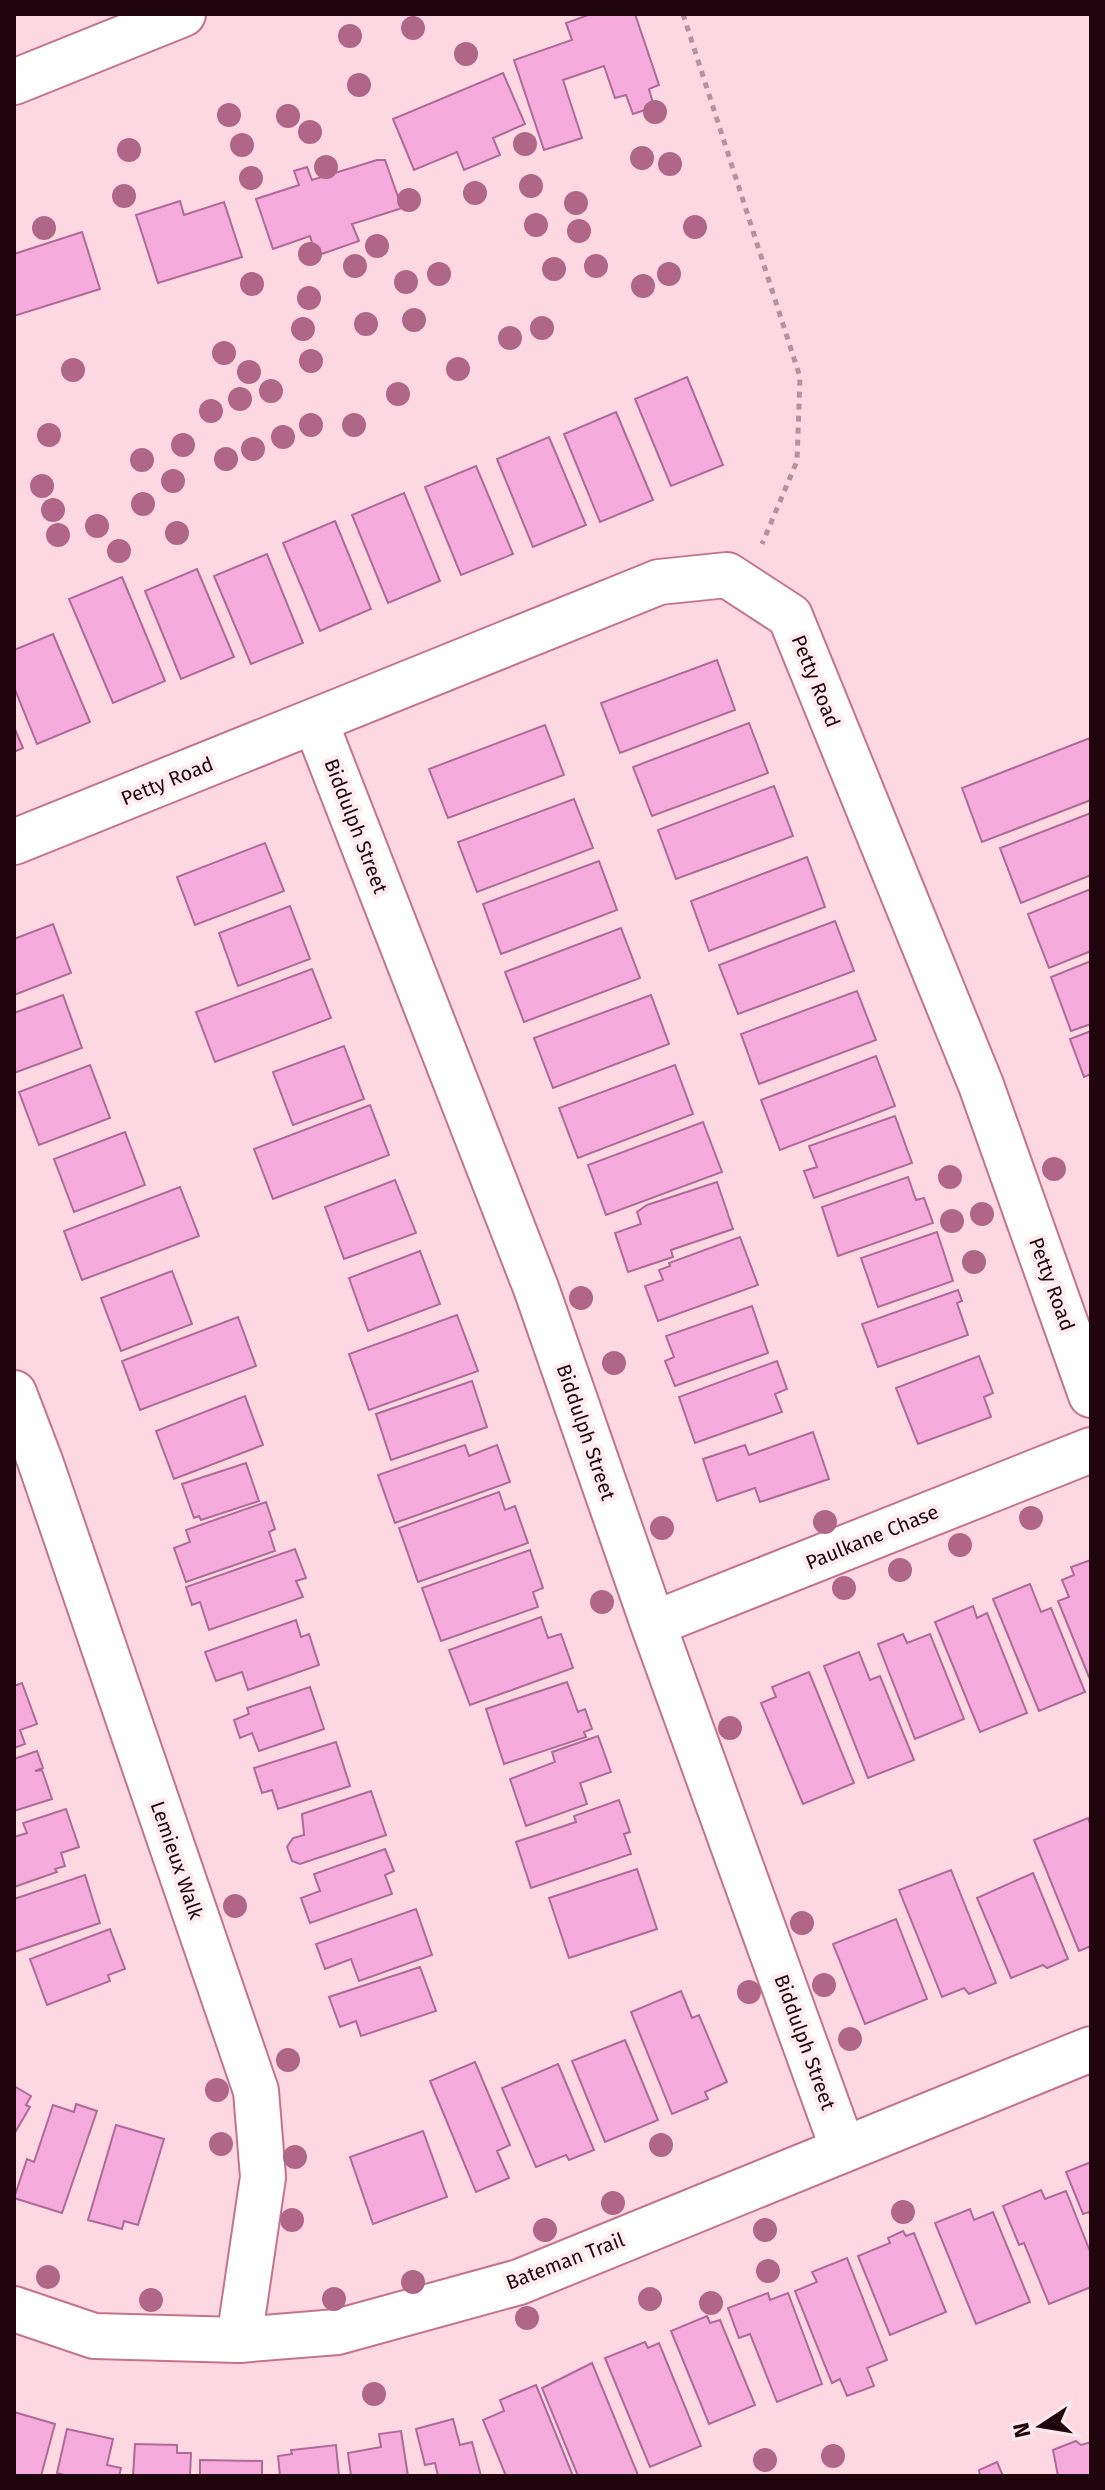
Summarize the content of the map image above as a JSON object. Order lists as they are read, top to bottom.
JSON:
{
  "streets": {
    "street": [
      "Petty Road",
      "Biddulph Street",
      "Paulkane Chase",
      "Lemieux Walk",
      "Bateman Trail"
    ]
  },
  "crossings": [
    ["Petty Road", "Biddulph Street"],
    ["Biddulph Street", "Paulkane Chase"],
    ["Biddulph Street", "Bateman Trail"],
    ["Lemieux Walk", "Bateman Trail"]
  ],
  "north": "left"
}
